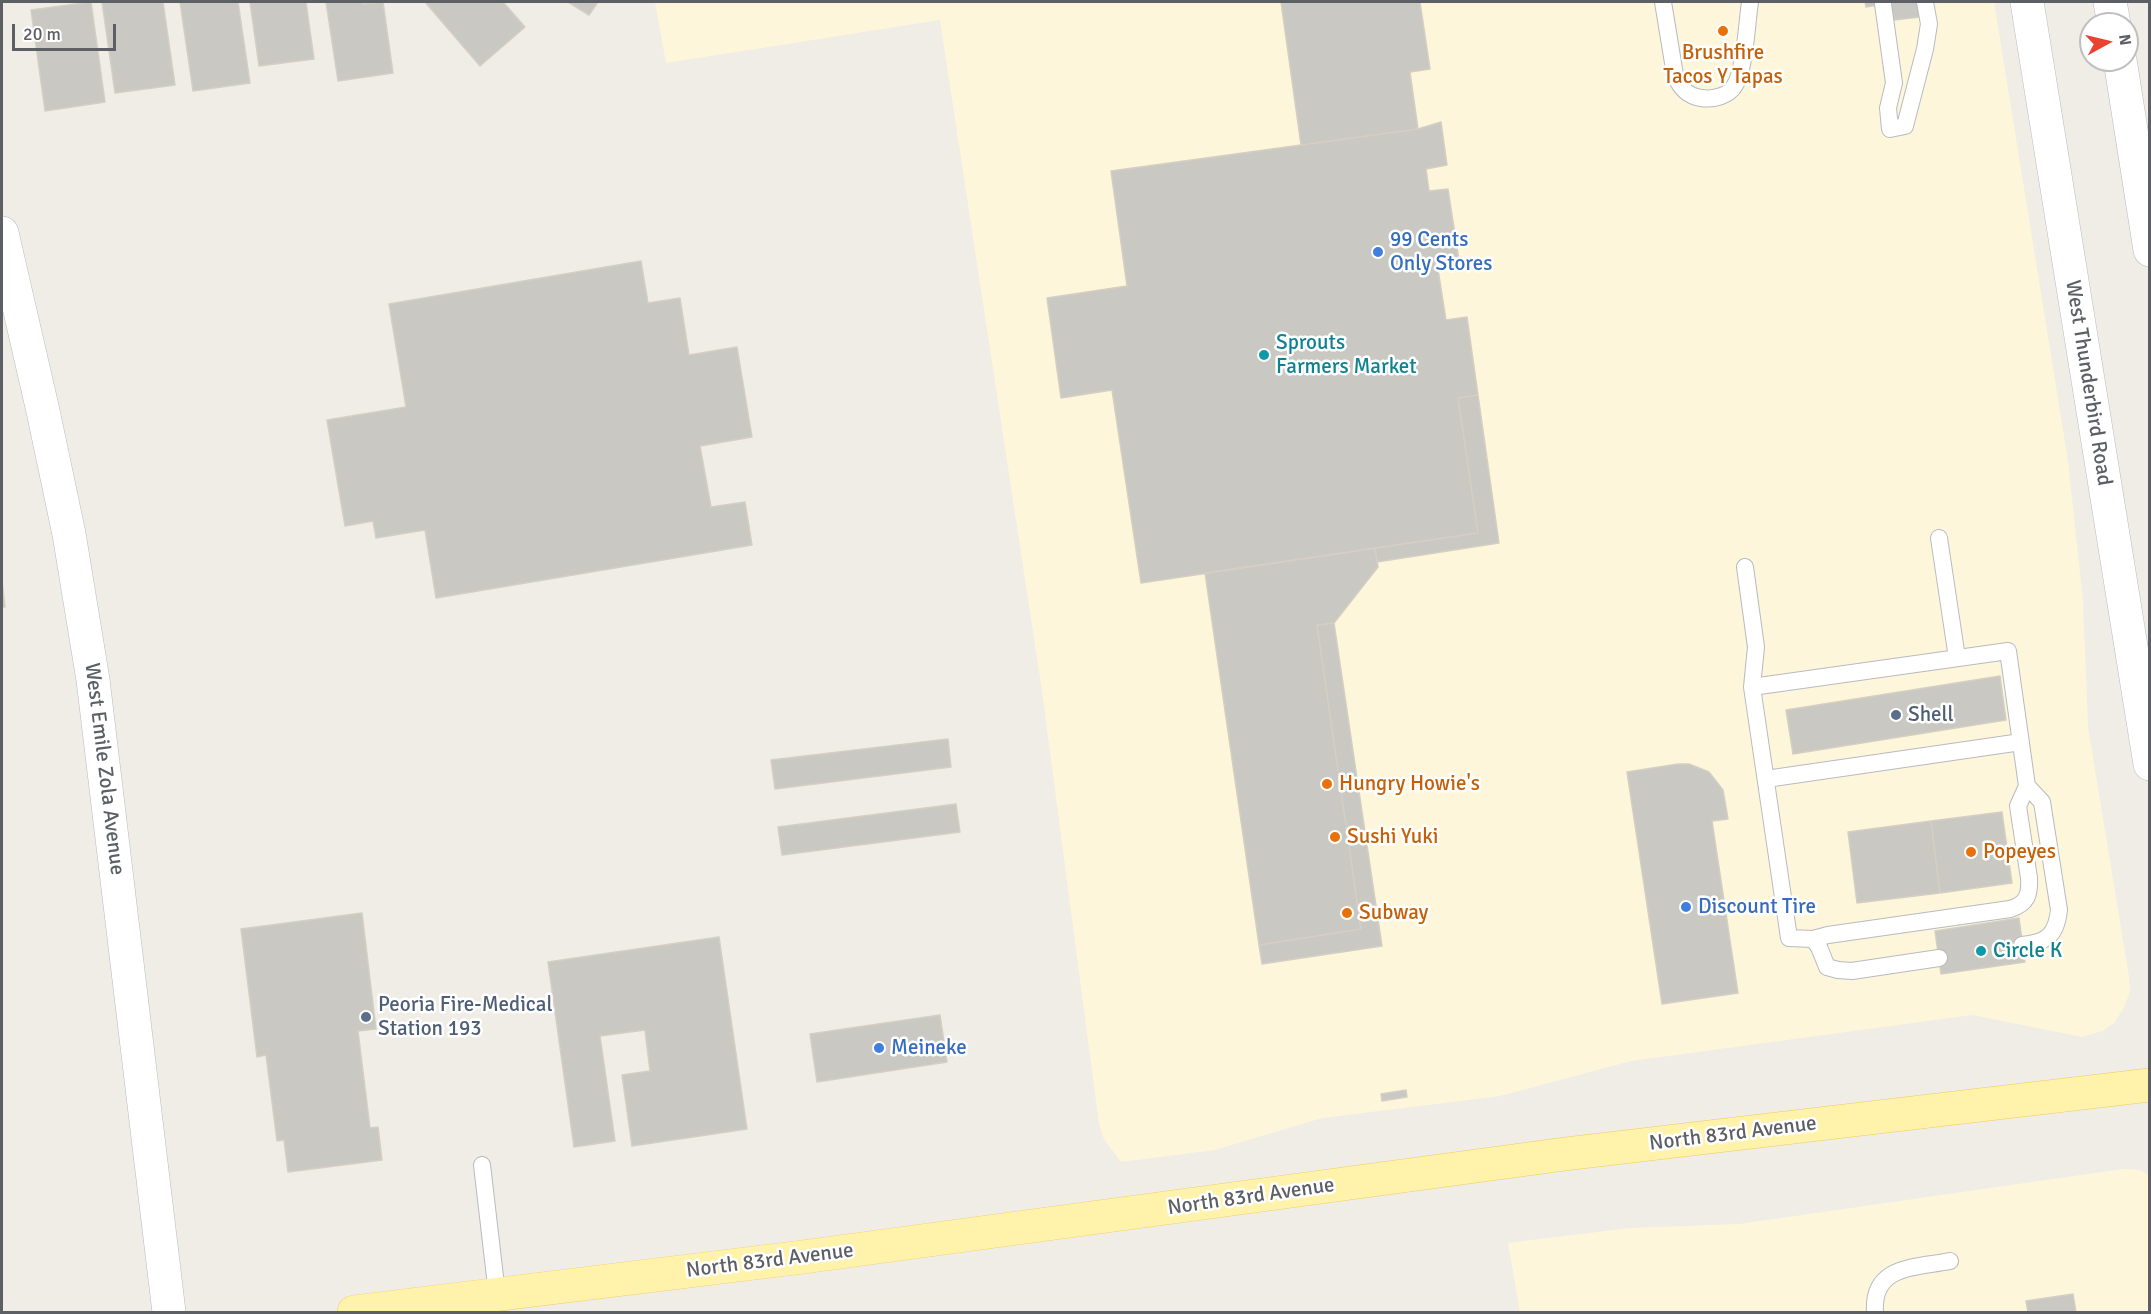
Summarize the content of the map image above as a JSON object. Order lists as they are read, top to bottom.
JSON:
{
  "streets": {
    "main road": ["North 83rd Avenue"],
    "street": ["West Thunderbird Road", "West Emile Zola Avenue"]
  },
  "places": [
    "Brushfire Tacos Y Tapas",
    "99 Cents Only Stores",
    "Sprouts Farmers Market",
    "Shell",
    "Hungry Howie's",
    "Sushi Yuki",
    "Popeyes",
    "Discount Tire",
    "Subway",
    "Circle K",
    "Peoria Fire-Medical Station 193",
    "Meineke"
  ],
  "scale_bar": "20 m",
  "north": "right"
}
